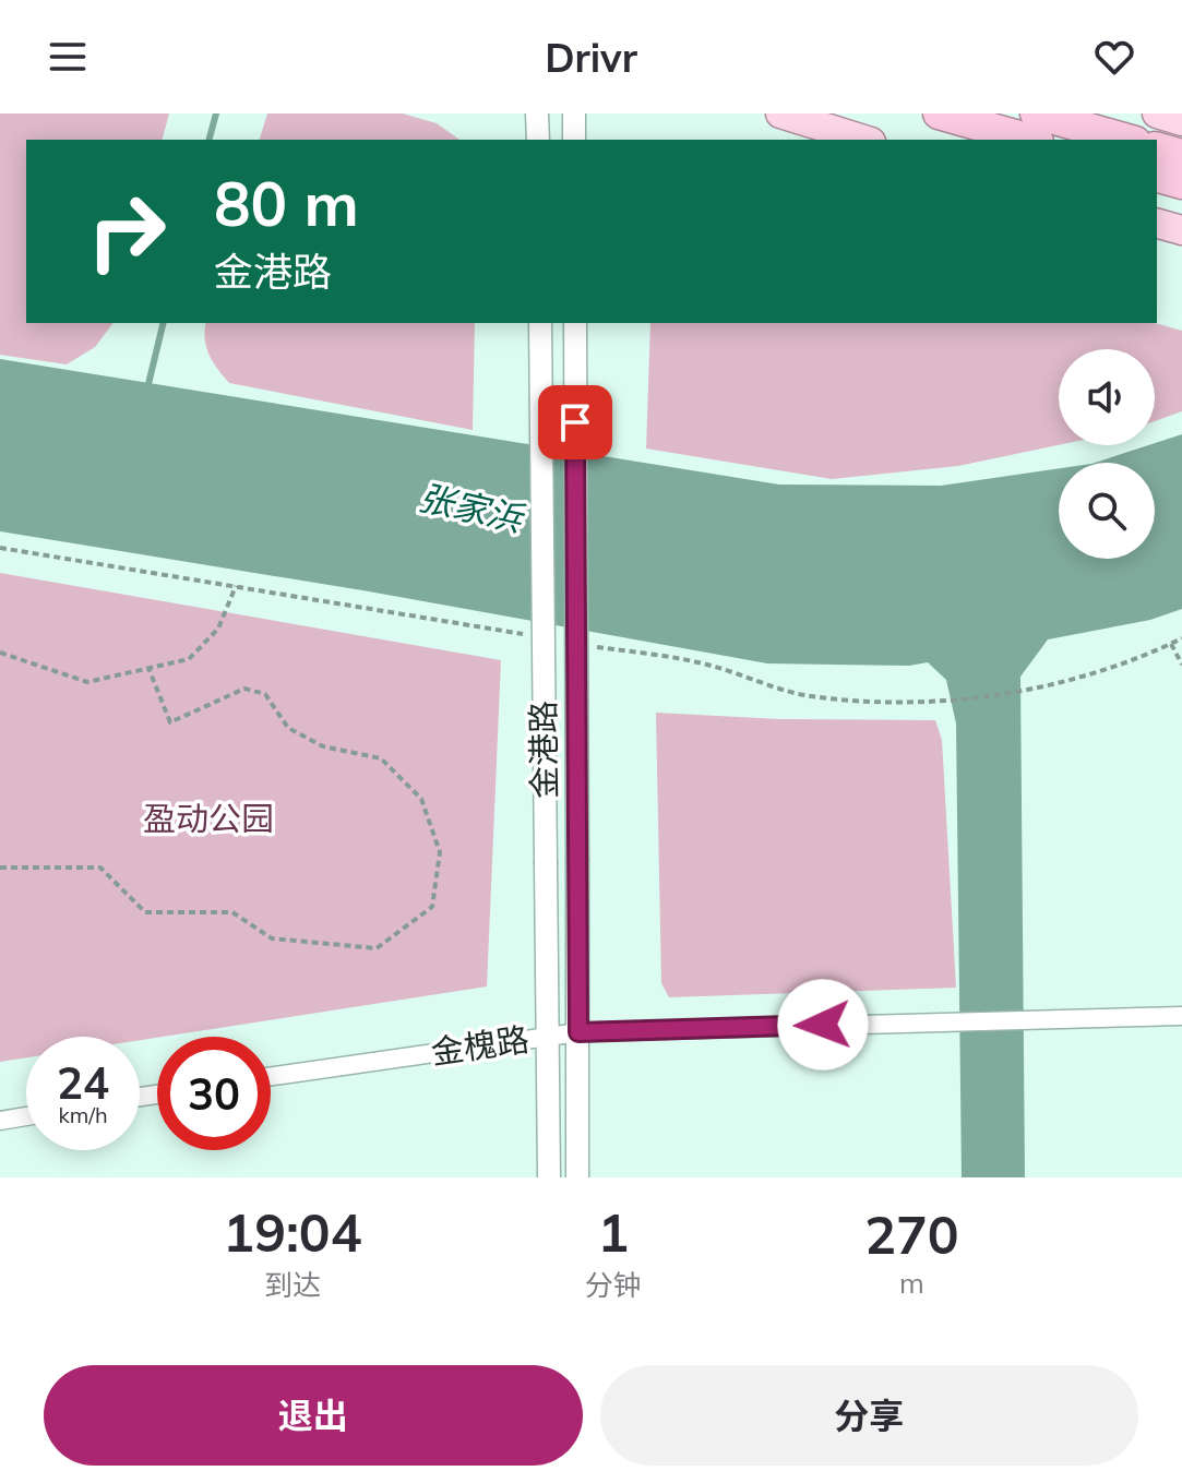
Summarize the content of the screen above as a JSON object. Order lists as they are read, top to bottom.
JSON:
{
  "streets": {
    "street": ["金港路", "金槐路"]
  },
  "crossings": [
    ["金港路", "金槐路"]
  ],
  "water": ["张家浜"],
  "parks": ["盈动公园"],
  "page": {
    "header": "Drivr",
    "turn": ["80 m", "金港路"],
    "speed": "24 km/h",
    "limit": "30",
    "eta": [
      "19:04",
      "到达",
      "1",
      "分钟",
      "270",
      "m"
    ],
    "buttons": ["退出", "分享"]
  }
}
